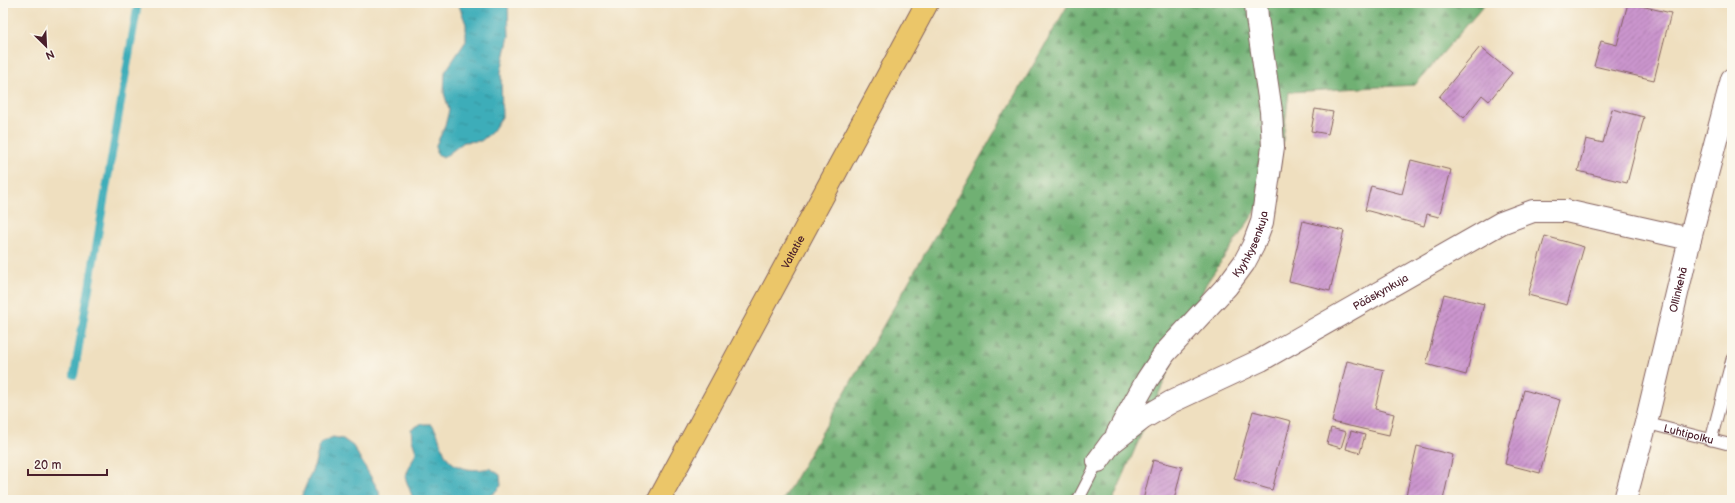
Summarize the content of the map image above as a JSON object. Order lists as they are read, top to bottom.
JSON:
{
  "streets": {
    "highway": ["Valtatie"],
    "street": ["Kyyhkysenkuja", "Ollinkehä", "Pääskynkuja"],
    "lane": ["Luhtipolku"]
  },
  "crossings": [
    ["Kyyhkysenkuja", "Pääskynkuja"],
    ["Ollinkehä", "Pääskynkuja"],
    ["Ollinkehä", "Luhtipolku"]
  ],
  "scale_bar": "20 m",
  "north": "bottom right"
}
